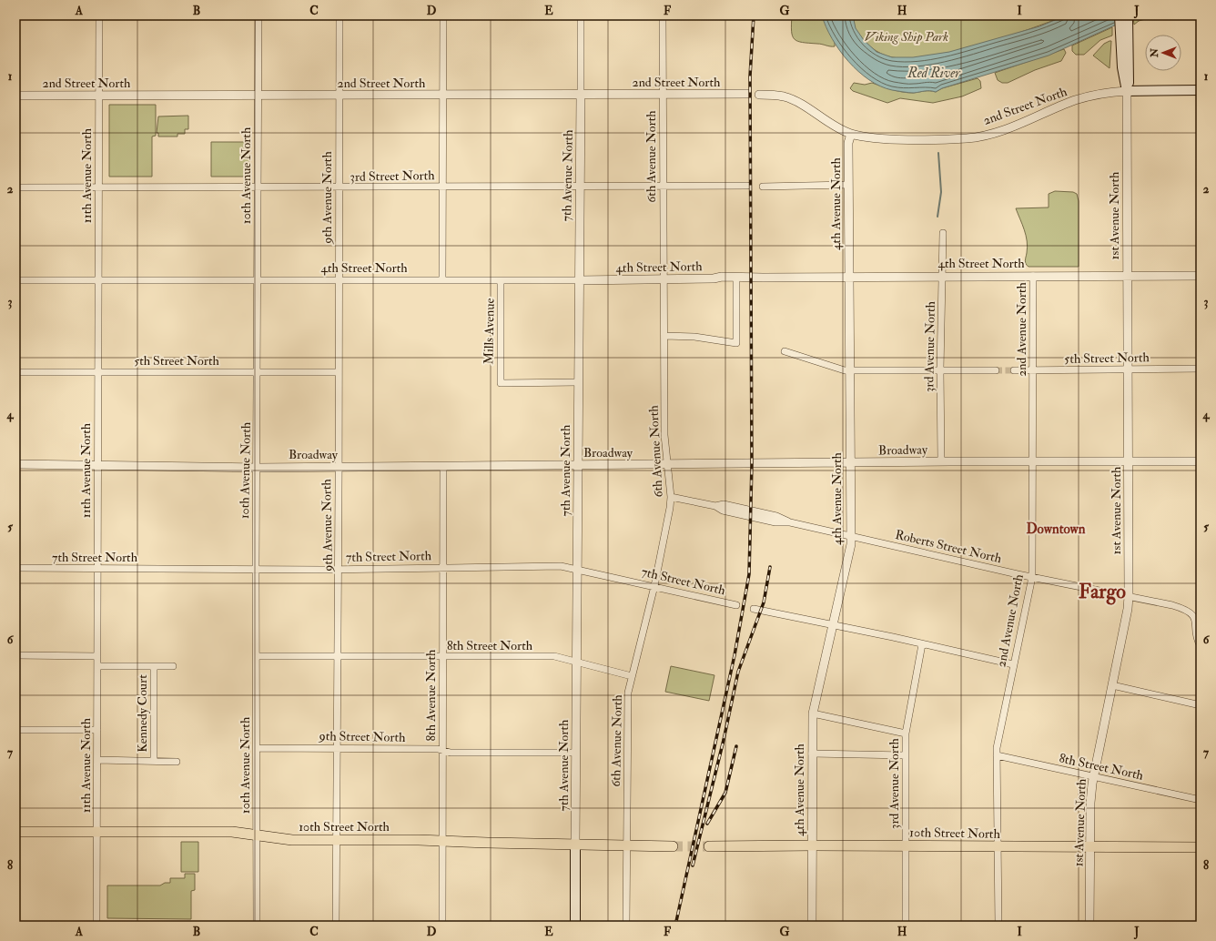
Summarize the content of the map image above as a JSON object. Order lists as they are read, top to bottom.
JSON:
{
  "streets": {
    "main road": [
      "2nd Street North",
      "7th Avenue North",
      "1st Avenue North",
      "10th Street North"
    ],
    "street": [
      "6th Avenue North",
      "11th Avenue North",
      "10th Avenue North",
      "3rd Street North",
      "9th Avenue North",
      "4th Avenue North",
      "4th Street North",
      "2nd Avenue North",
      "Mills Avenue",
      "3rd Avenue North",
      "5th Street North",
      "Broadway",
      "Roberts Street North",
      "7th Street North",
      "8th Street North",
      "8th Avenue North",
      "Kennedy Court",
      "9th Street North"
    ]
  },
  "crossings": [
    ["2nd Street North", "6th Avenue North"],
    ["2nd Street North", "11th Avenue North"],
    ["2nd Street North", "10th Avenue North"],
    ["2nd Street North", "7th Avenue North"],
    ["2nd Street North", "9th Avenue North"],
    ["2nd Street North", "4th Avenue North"],
    ["2nd Street North", "1st Avenue North"],
    ["6th Avenue North", "3rd Street North"],
    ["6th Avenue North", "4th Street North"],
    ["6th Avenue North", "Broadway"],
    ["6th Avenue North", "Roberts Street North"],
    ["6th Avenue North", "7th Street North"],
    ["6th Avenue North", "8th Street North"],
    ["6th Avenue North", "10th Street North"],
    ["11th Avenue North", "3rd Street North"],
    ["11th Avenue North", "4th Street North"],
    ["11th Avenue North", "5th Street North"],
    ["11th Avenue North", "Broadway"],
    ["11th Avenue North", "7th Street North"],
    ["11th Avenue North", "10th Street North"],
    ["10th Avenue North", "3rd Street North"],
    ["10th Avenue North", "4th Street North"],
    ["10th Avenue North", "5th Street North"],
    ["10th Avenue North", "Broadway"],
    ["10th Avenue North", "7th Street North"],
    ["10th Avenue North", "8th Street North"],
    ["10th Avenue North", "9th Street North"],
    ["10th Avenue North", "10th Street North"],
    ["3rd Street North", "7th Avenue North"],
    ["3rd Street North", "9th Avenue North"],
    ["7th Avenue North", "4th Street North"],
    ["7th Avenue North", "Mills Avenue"],
    ["7th Avenue North", "Broadway"],
    ["7th Avenue North", "7th Street North"],
    ["7th Avenue North", "8th Street North"],
    ["7th Avenue North", "9th Street North"],
    ["7th Avenue North", "10th Street North"],
    ["9th Avenue North", "4th Street North"],
    ["9th Avenue North", "5th Street North"],
    ["9th Avenue North", "Broadway"],
    ["9th Avenue North", "7th Street North"],
    ["9th Avenue North", "8th Street North"],
    ["9th Avenue North", "9th Street North"],
    ["9th Avenue North", "10th Street North"],
    ["4th Avenue North", "4th Street North"],
    ["4th Avenue North", "Broadway"],
    ["4th Avenue North", "Roberts Street North"],
    ["4th Avenue North", "10th Street North"],
    ["1st Avenue North", "4th Street North"],
    ["1st Avenue North", "5th Street North"],
    ["1st Avenue North", "Broadway"],
    ["1st Avenue North", "Roberts Street North"],
    ["1st Avenue North", "8th Street North"],
    ["1st Avenue North", "10th Street North"],
    ["4th Street North", "2nd Avenue North"],
    ["4th Street North", "Mills Avenue"],
    ["4th Street North", "3rd Avenue North"],
    ["2nd Avenue North", "5th Street North"],
    ["2nd Avenue North", "Broadway"],
    ["2nd Avenue North", "Roberts Street North"],
    ["2nd Avenue North", "8th Street North"],
    ["2nd Avenue North", "10th Street North"],
    ["3rd Avenue North", "Broadway"],
    ["3rd Avenue North", "10th Street North"],
    ["Broadway", "8th Avenue North"],
    ["7th Street North", "8th Avenue North"],
    ["8th Street North", "8th Avenue North"],
    ["8th Avenue North", "9th Street North"],
    ["8th Avenue North", "10th Street North"]
  ],
  "districts": ["Downtown", "Fargo"],
  "water": ["Red River"],
  "parks": ["Viking Ship Park"],
  "north": "left",
  "grid": {
    "columns": [
      "A",
      "B",
      "C",
      "D",
      "E",
      "F",
      "G",
      "H",
      "I",
      "J"
    ],
    "rows": [
      "1",
      "2",
      "3",
      "4",
      "5",
      "6",
      "7",
      "8"
    ]
  }
}
